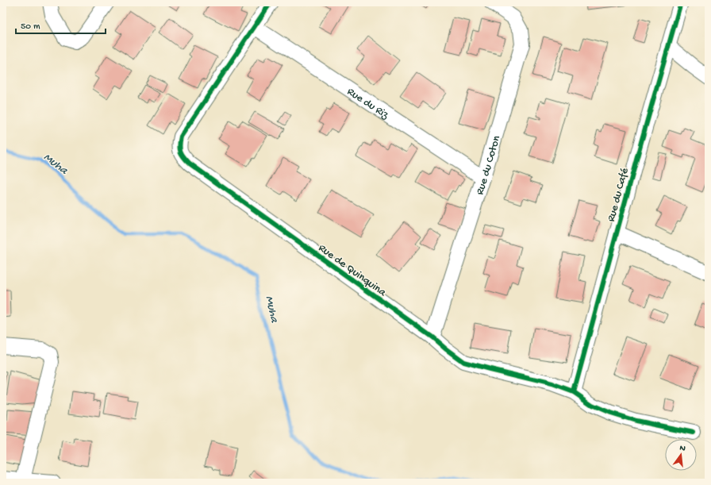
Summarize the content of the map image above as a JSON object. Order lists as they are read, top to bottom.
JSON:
{
  "streets": {
    "street": [
      "Rue du Riz",
      "Rue du Coton",
      "Rue du Café",
      "Rue de Quinquina"
    ]
  },
  "crossings": [
    ["Rue du Riz", "Rue du Coton"],
    ["Rue du Riz", "Rue de Quinquina"],
    ["Rue du Coton", "Rue de Quinquina"],
    ["Rue du Café", "Rue de Quinquina"]
  ],
  "water": ["Muha"],
  "scale_bar": "50 m",
  "north": "top"
}
